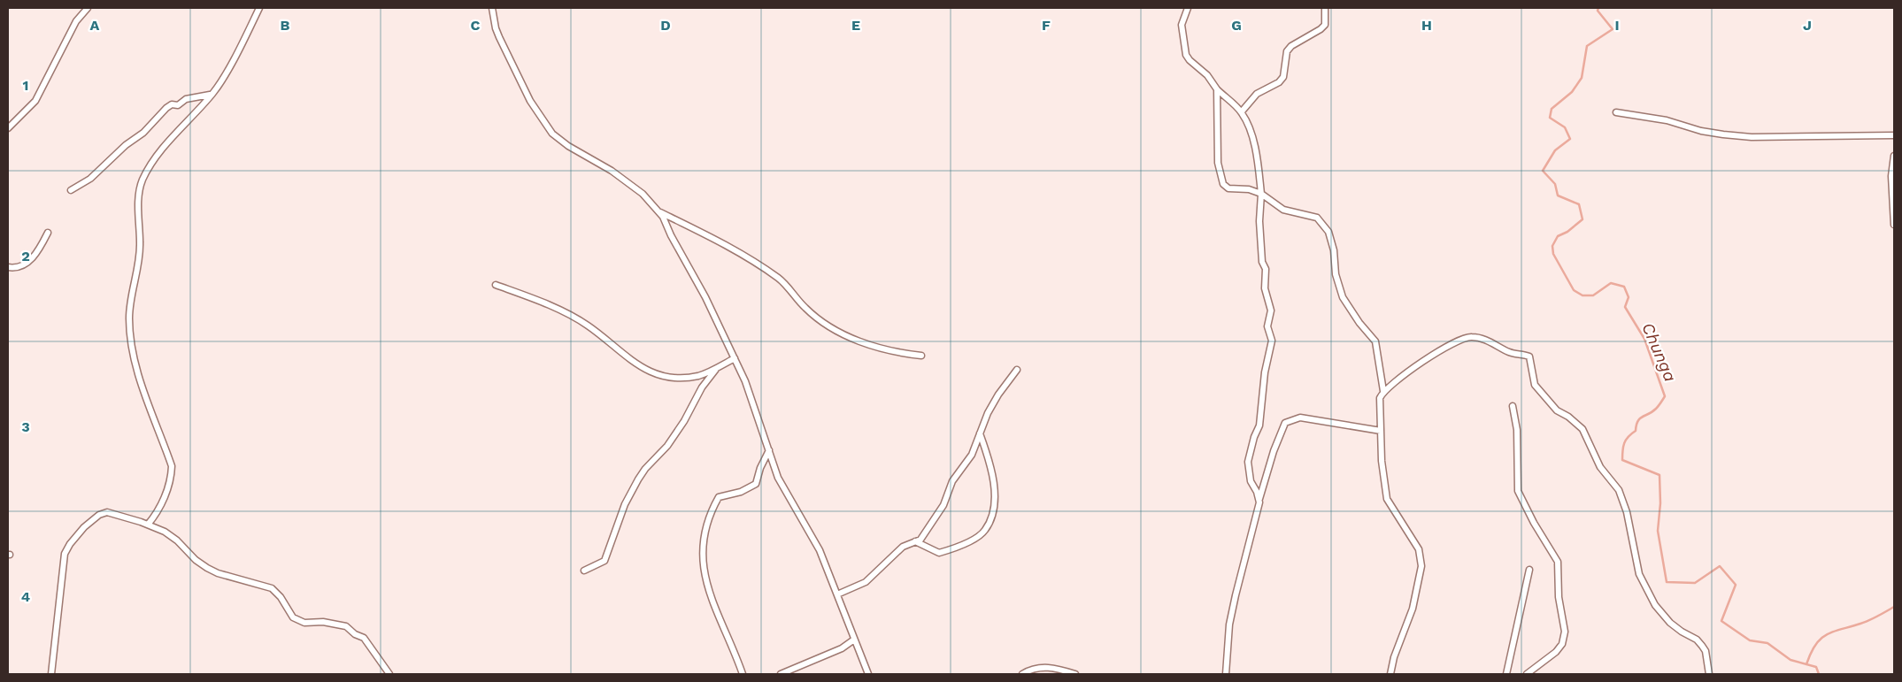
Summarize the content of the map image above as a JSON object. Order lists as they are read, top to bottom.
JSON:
{
  "water": ["Chunga"],
  "grid": {
    "columns": [
      "A",
      "B",
      "C",
      "D",
      "E",
      "F",
      "G",
      "H",
      "I",
      "J"
    ],
    "rows": [
      "1",
      "2",
      "3",
      "4"
    ]
  }
}
